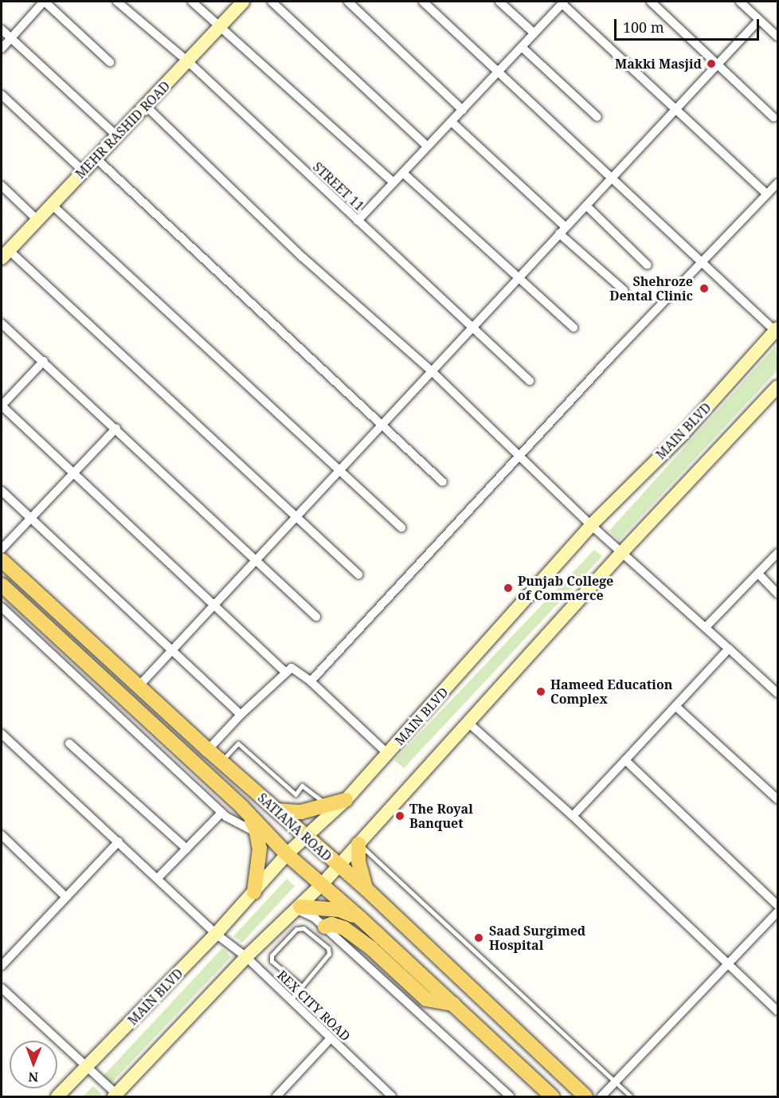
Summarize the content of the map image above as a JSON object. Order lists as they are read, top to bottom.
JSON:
{
  "streets": {
    "main road": ["MEHR RASHID ROAD", "MAIN BLVD", "SATIANA ROAD"],
    "street": ["STREET 11", "REX CITY ROAD"]
  },
  "crossings": [
    ["MEHR RASHID ROAD", "STREET 11"],
    ["MAIN BLVD", "SATIANA ROAD"],
    ["MAIN BLVD", "REX CITY ROAD"]
  ],
  "places": [
    "Makki Masjid",
    "Shehroze Dental Clinic",
    "Punjab College of Commerce",
    "Hameed Education Complex",
    "The Royal Banquet",
    "Saad Surgimed Hospital"
  ],
  "scale_bar": "100 m",
  "north": "bottom"
}
